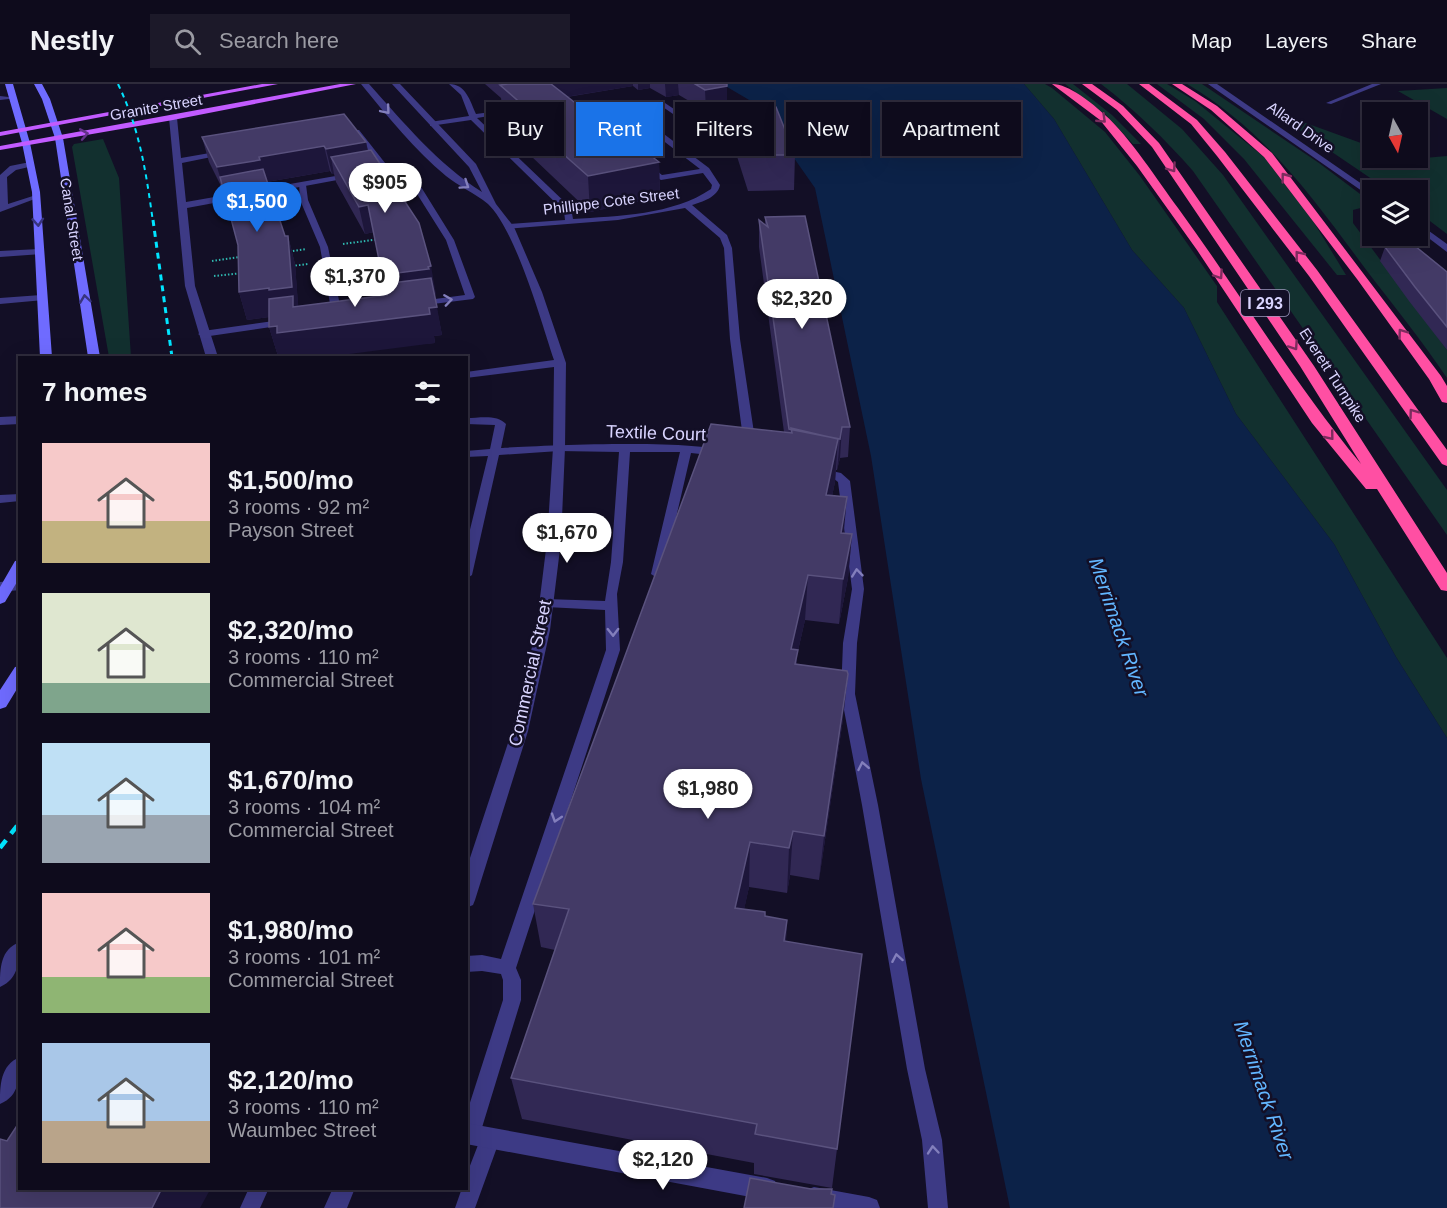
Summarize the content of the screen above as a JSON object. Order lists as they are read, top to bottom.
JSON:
{
  "streets": {
    "highway": ["I 293", "Everett Turnpike"],
    "main road": ["Granite Street"],
    "street": ["Allard Drive", "Canal Street", "Commercial Street"],
    "lane": ["Phillippe Cote Street", "Textile Court"]
  },
  "crossings": [
    ["Granite Street", "Canal Street"],
    ["Phillippe Cote Street", "Textile Court"],
    ["Phillippe Cote Street", "Commercial Street"],
    ["Textile Court", "Commercial Street"]
  ],
  "water": ["Merrimack River"],
  "north": "bottom",
  "page": {
    "header": "Nestly",
    "search": "Search here",
    "nav": ["Map", "Layers", "Share"],
    "chip": [
      "Buy",
      "Rent",
      "Filters",
      "New",
      "Apartment"
    ],
    "price": [
      "$905",
      "$1,500",
      "$1,370",
      "$2,320",
      "$1,670",
      "$1,980",
      "$2,120"
    ],
    "heading": "7 homes",
    "list": [
      {
        "name": "$1,500/mo",
        "note": "3 rooms · 92 m² · Payson Street"
      },
      {
        "name": "$2,320/mo",
        "note": "3 rooms · 110 m² · Commercial Street"
      },
      {
        "name": "$1,670/mo",
        "note": "3 rooms · 104 m² · Commercial Street"
      },
      {
        "name": "$1,980/mo",
        "note": "3 rooms · 101 m² · Commercial Street"
      },
      {
        "name": "$2,120/mo",
        "note": "3 rooms · 110 m² · Waumbec Street"
      }
    ]
  }
}
